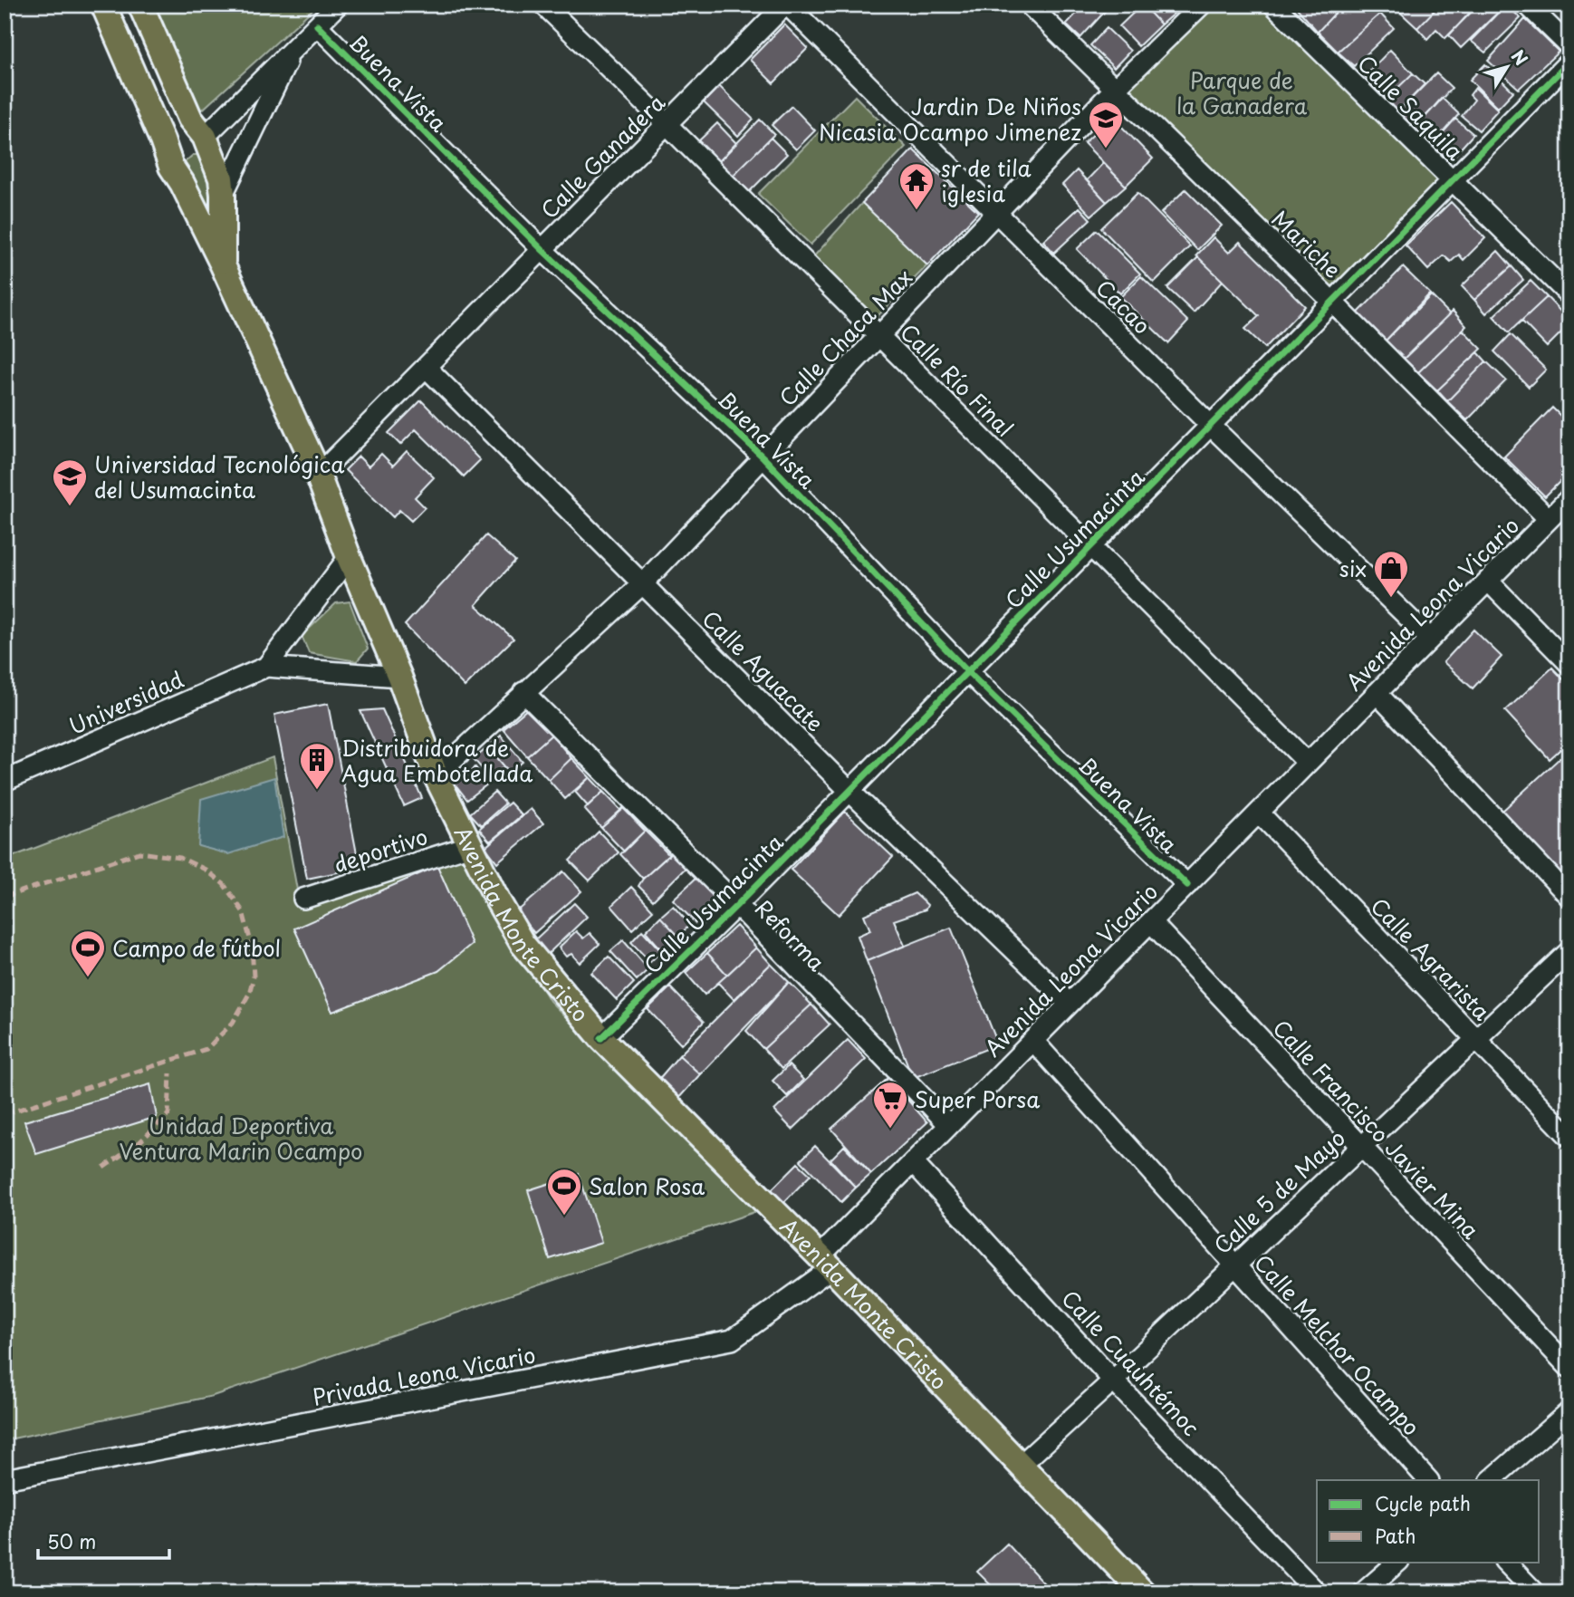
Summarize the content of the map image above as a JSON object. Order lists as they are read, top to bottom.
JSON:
{
  "streets": {
    "main road": ["Avenida Monte Cristo"],
    "street": [
      "Buena Vista",
      "Calle Saquila",
      "Calle Ganadera",
      "Mariche",
      "Cacao",
      "Calle Chaca Max",
      "Calle Río Final",
      "Calle Usumacinta",
      "Avenida Leona Vicario",
      "Calle Aguacate",
      "Universidad",
      "deportivo",
      "Reforma",
      "Calle Agrarista",
      "Calle Francisco Javier Mina",
      "Calle 5 de Mayo",
      "Calle Melchor Ocampo",
      "Calle Cuauhtémoc",
      "Privada Leona Vicario"
    ]
  },
  "crossings": [
    ["Buena Vista", "Calle Ganadera"],
    ["Buena Vista", "Calle Chaca Max"],
    ["Buena Vista", "Calle Usumacinta"],
    ["Buena Vista", "Avenida Leona Vicario"],
    ["Calle Saquila", "Calle Usumacinta"],
    ["Calle Ganadera", "Cacao"],
    ["Calle Ganadera", "Calle Río Final"],
    ["Calle Ganadera", "Calle Aguacate"],
    ["Calle Ganadera", "Avenida Monte Cristo"],
    ["Mariche", "Calle Chaca Max"],
    ["Mariche", "Calle Usumacinta"],
    ["Mariche", "Avenida Leona Vicario"],
    ["Cacao", "Calle Chaca Max"],
    ["Cacao", "Calle Usumacinta"],
    ["Cacao", "Avenida Leona Vicario"],
    ["Calle Chaca Max", "Calle Río Final"],
    ["Calle Chaca Max", "Calle Aguacate"],
    ["Calle Chaca Max", "Avenida Monte Cristo"],
    ["Calle Chaca Max", "Reforma"],
    ["Calle Río Final", "Calle Usumacinta"],
    ["Calle Río Final", "Avenida Leona Vicario"],
    ["Calle Usumacinta", "Calle Aguacate"],
    ["Calle Usumacinta", "Avenida Monte Cristo"],
    ["Calle Usumacinta", "Reforma"],
    ["Avenida Leona Vicario", "Calle Aguacate"],
    ["Avenida Leona Vicario", "Avenida Monte Cristo"],
    ["Avenida Leona Vicario", "Reforma"],
    ["Avenida Leona Vicario", "Calle Agrarista"],
    ["Avenida Leona Vicario", "Calle Francisco Javier Mina"],
    ["Avenida Leona Vicario", "Calle Melchor Ocampo"],
    ["Avenida Leona Vicario", "Calle Cuauhtémoc"],
    ["Avenida Leona Vicario", "Privada Leona Vicario"],
    ["deportivo", "Avenida Monte Cristo"],
    ["Avenida Monte Cristo", "Calle 5 de Mayo"],
    ["Avenida Monte Cristo", "Privada Leona Vicario"],
    ["Calle Agrarista", "Calle 5 de Mayo"],
    ["Calle Francisco Javier Mina", "Calle 5 de Mayo"],
    ["Calle 5 de Mayo", "Calle Melchor Ocampo"],
    ["Calle 5 de Mayo", "Calle Cuauhtémoc"]
  ],
  "parks": ["Parque de la Ganadera", "Unidad Deportiva Ventura Marin Ocampo"],
  "places": {
    "school or university": ["Jardin De Niños Nicasia Ocampo Jimenez", "Universidad Tecnológica del Usumacinta"],
    "temple": ["sr de tila iglesia"],
    "shop": ["six"],
    "building": ["Distribuidora de Agua Embotellada"],
    "sports": ["Campo de fútbol", "Salon Rosa"],
    "supermarket": ["Super Porsa"]
  },
  "legend": ["Cycle path", "Path"],
  "scale_bar": "50 m",
  "north": "top right"
}
